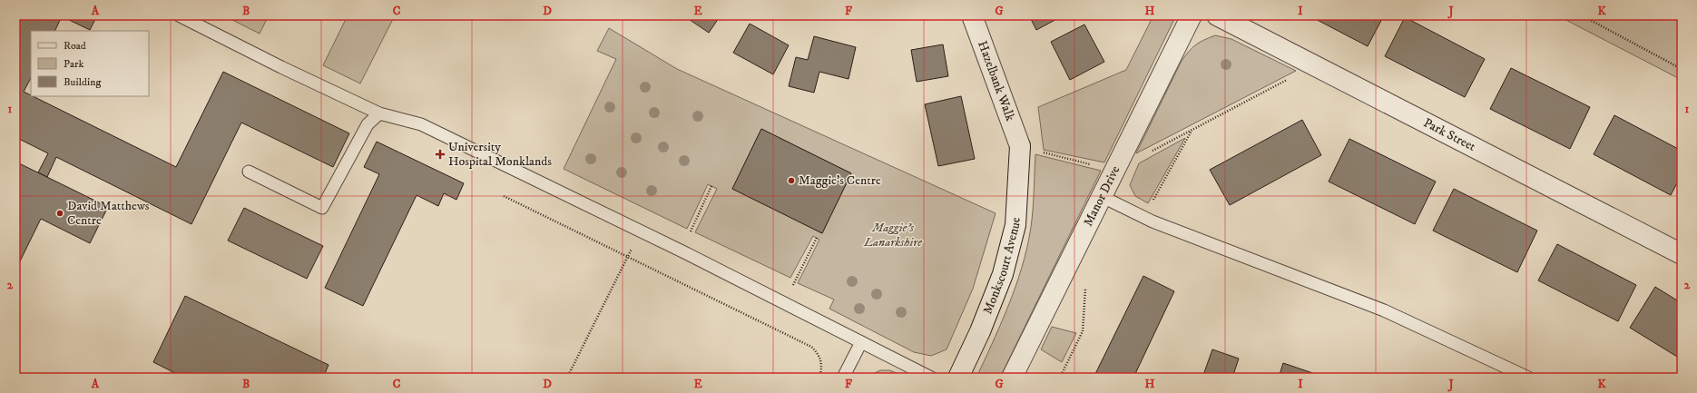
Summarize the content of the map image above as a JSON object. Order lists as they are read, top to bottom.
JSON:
{
  "streets": {
    "street": [
      "Hazelbank Walk",
      "Park Street",
      "Manor Drive",
      "Monkscourt Avenue"
    ]
  },
  "crossings": [
    ["Hazelbank Walk", "Monkscourt Avenue"]
  ],
  "parks": ["Maggie's Lanarkshire"],
  "places": {
    "health": ["University Hospital Monklands"],
    "other": ["Maggie's Centre", "David Matthews Centre"]
  },
  "legend": ["Road", "Park", "Building"],
  "grid": {
    "columns": [
      "A",
      "B",
      "C",
      "D",
      "E",
      "F",
      "G",
      "H",
      "I",
      "J",
      "K"
    ],
    "rows": ["1", "2"]
  }
}
